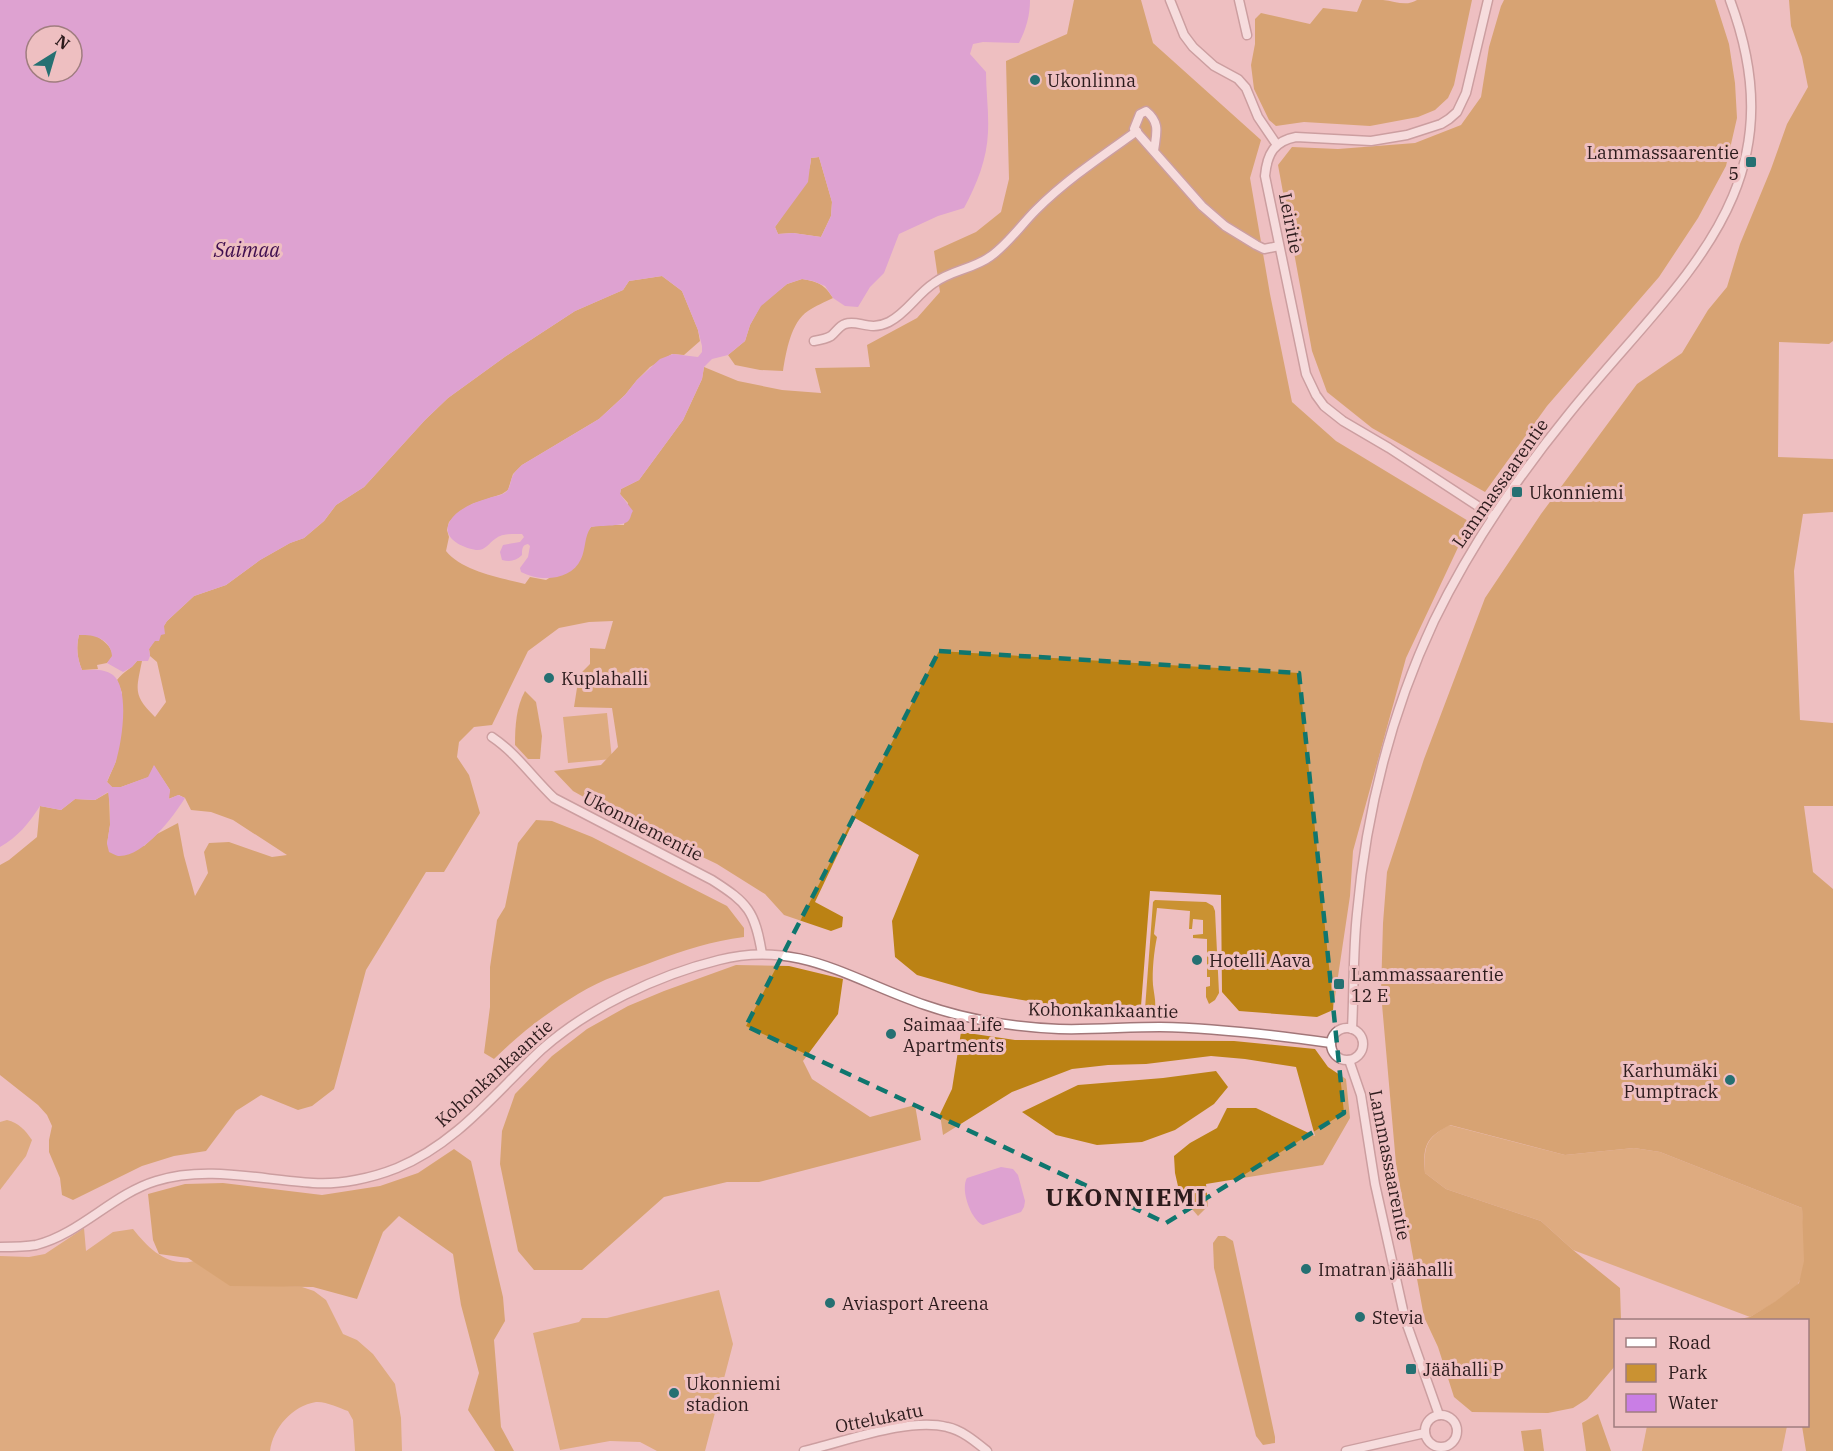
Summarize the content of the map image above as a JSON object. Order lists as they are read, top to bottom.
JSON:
{
  "streets": {
    "street": [
      "Leiritie",
      "Lammassaarentie",
      "Ukonniementie",
      "Kohonkankaantie",
      "Ottelukatu"
    ]
  },
  "crossings": [
    ["Leiritie", "Lammassaarentie"],
    ["Lammassaarentie", "Kohonkankaantie"],
    ["Ukonniementie", "Kohonkankaantie"]
  ],
  "districts": ["UKONNIEMI"],
  "water": ["Saimaa"],
  "places": {
    "other": [
      "Ukonlinna",
      "Kuplahalli",
      "Hotelli Aava",
      "Saimaa Life Apartments",
      "Karhumäki Pumptrack",
      "Imatran jäähalli",
      "Aviasport Areena",
      "Stevia",
      "Ukonniemi stadion"
    ],
    "transit": [
      "Lammassaarentie 5",
      "Ukonniemi",
      "Lammassaarentie 12 E",
      "Jäähalli P"
    ]
  },
  "legend": ["Road", "Park", "Water"],
  "north": "top right"
}
